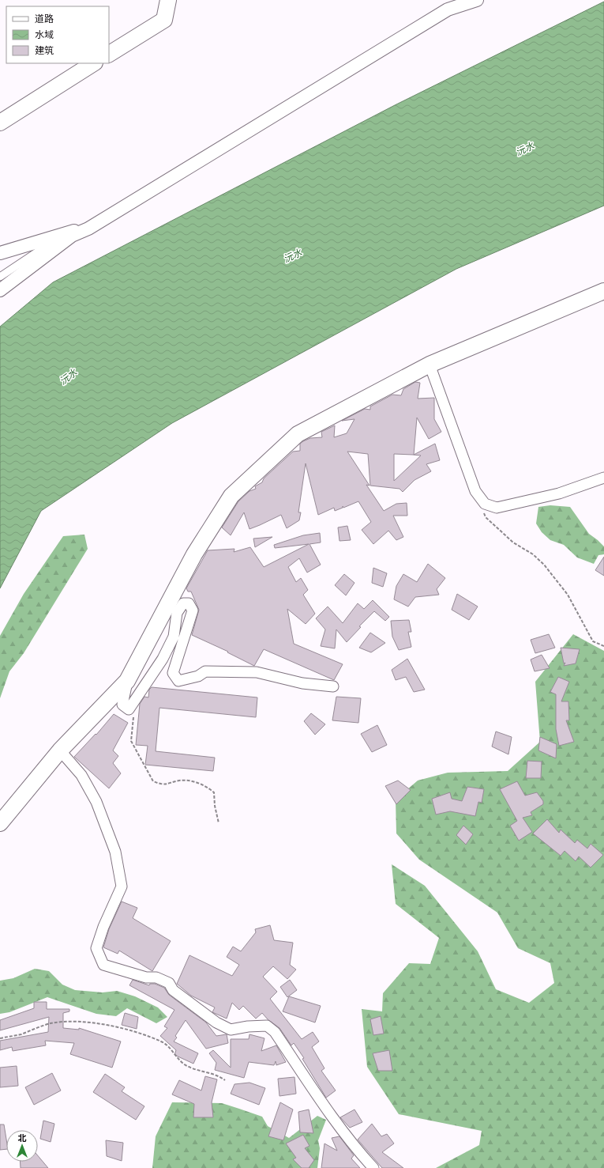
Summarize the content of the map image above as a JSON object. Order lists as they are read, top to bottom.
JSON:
{
  "water": ["沅水"],
  "legend": ["道路", "水域", "建筑"],
  "north": "top"
}
